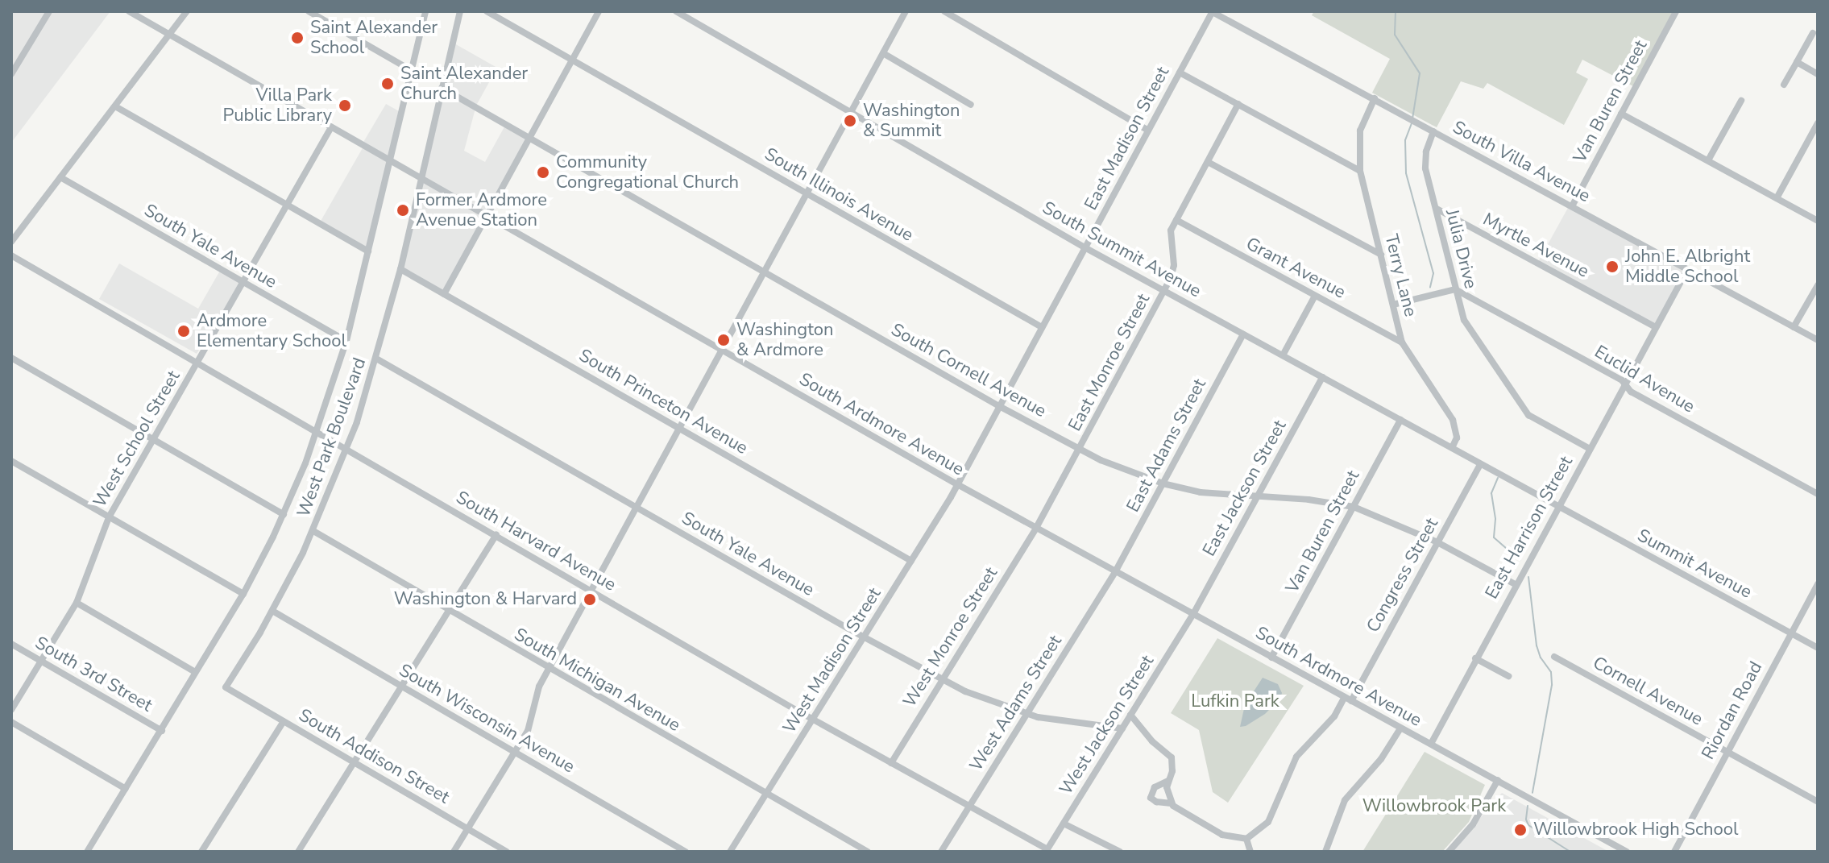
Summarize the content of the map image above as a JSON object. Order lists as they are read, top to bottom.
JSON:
{
  "streets": {
    "street": [
      "Van Buren Street",
      "East Madison Street",
      "South Villa Avenue",
      "South Illinois Avenue",
      "Myrtle Avenue",
      "South Yale Avenue",
      "Julia Drive",
      "South Summit Avenue",
      "Grant Avenue",
      "Terry Lane",
      "East Monroe Street",
      "South Cornell Avenue",
      "Euclid Avenue",
      "South Princeton Avenue",
      "South Ardmore Avenue",
      "West Park Boulevard",
      "West School Street",
      "East Adams Street",
      "East Jackson Street",
      "East Harrison Street",
      "South Harvard Avenue",
      "Summit Avenue",
      "Congress Street",
      "West Monroe Street",
      "West Madison Street",
      "South 3rd Street",
      "South Michigan Avenue",
      "Cornell Avenue",
      "West Adams Street",
      "Riordan Road",
      "South Wisconsin Avenue",
      "West Jackson Street",
      "South Addison Street"
    ]
  },
  "crossings": [
    ["Van Buren Street", "South Villa Avenue"],
    ["Van Buren Street", "South Summit Avenue"],
    ["Van Buren Street", "South Cornell Avenue"],
    ["Van Buren Street", "South Ardmore Avenue"],
    ["East Madison Street", "South Villa Avenue"],
    ["East Madison Street", "South Illinois Avenue"],
    ["East Madison Street", "South Summit Avenue"],
    ["East Madison Street", "South Cornell Avenue"],
    ["East Madison Street", "South Ardmore Avenue"],
    ["East Madison Street", "West Madison Street"],
    ["South Villa Avenue", "Julia Drive"],
    ["South Villa Avenue", "Terry Lane"],
    ["South Villa Avenue", "East Harrison Street"],
    ["Myrtle Avenue", "Julia Drive"],
    ["Myrtle Avenue", "East Harrison Street"],
    ["South Yale Avenue", "West Park Boulevard"],
    ["South Yale Avenue", "West School Street"],
    ["South Yale Avenue", "West Monroe Street"],
    ["South Yale Avenue", "West Madison Street"],
    ["South Yale Avenue", "West Adams Street"],
    ["South Yale Avenue", "West Jackson Street"],
    ["Julia Drive", "Euclid Avenue"],
    ["Julia Drive", "East Harrison Street"],
    ["South Summit Avenue", "Terry Lane"],
    ["South Summit Avenue", "East Monroe Street"],
    ["South Summit Avenue", "East Adams Street"],
    ["South Summit Avenue", "East Jackson Street"],
    ["South Summit Avenue", "East Harrison Street"],
    ["South Summit Avenue", "Summit Avenue"],
    ["South Summit Avenue", "Congress Street"],
    ["Grant Avenue", "Terry Lane"],
    ["Grant Avenue", "East Monroe Street"],
    ["East Monroe Street", "South Cornell Avenue"],
    ["East Monroe Street", "South Ardmore Avenue"],
    ["East Monroe Street", "West Monroe Street"],
    ["South Cornell Avenue", "West Park Boulevard"],
    ["South Cornell Avenue", "East Adams Street"],
    ["South Cornell Avenue", "East Jackson Street"],
    ["South Cornell Avenue", "East Harrison Street"],
    ["South Cornell Avenue", "Congress Street"],
    ["Euclid Avenue", "East Harrison Street"],
    ["South Princeton Avenue", "West Park Boulevard"],
    ["South Princeton Avenue", "West Madison Street"],
    ["South Ardmore Avenue", "West Park Boulevard"],
    ["South Ardmore Avenue", "West School Street"],
    ["South Ardmore Avenue", "East Adams Street"],
    ["South Ardmore Avenue", "East Jackson Street"],
    ["South Ardmore Avenue", "East Harrison Street"],
    ["South Ardmore Avenue", "Congress Street"],
    ["South Ardmore Avenue", "West Monroe Street"],
    ["South Ardmore Avenue", "West Madison Street"],
    ["South Ardmore Avenue", "West Adams Street"],
    ["South Ardmore Avenue", "West Jackson Street"],
    ["West Park Boulevard", "South Harvard Avenue"],
    ["West Park Boulevard", "South Michigan Avenue"],
    ["West Park Boulevard", "South Wisconsin Avenue"],
    ["West Park Boulevard", "South Addison Street"],
    ["West School Street", "South Harvard Avenue"],
    ["West School Street", "South 3rd Street"],
    ["East Adams Street", "West Adams Street"],
    ["East Jackson Street", "West Jackson Street"],
    ["East Harrison Street", "Summit Avenue"],
    ["South Harvard Avenue", "West Monroe Street"],
    ["South Harvard Avenue", "West Madison Street"],
    ["South Harvard Avenue", "West Adams Street"],
    ["South Harvard Avenue", "West Jackson Street"],
    ["Summit Avenue", "Riordan Road"],
    ["West Madison Street", "South Michigan Avenue"],
    ["Cornell Avenue", "Riordan Road"]
  ],
  "parks": ["Lufkin Park", "Willowbrook Park"],
  "places": [
    "Saint Alexander School",
    "Saint Alexander Church",
    "Villa Park Public Library",
    "Washington & Summit",
    "Community Congregational Church",
    "Former Ardmore Avenue Station",
    "John E. Albright Middle School",
    "Ardmore Elementary School",
    "Washington & Ardmore",
    "Washington & Harvard",
    "Willowbrook High School"
  ]
}
